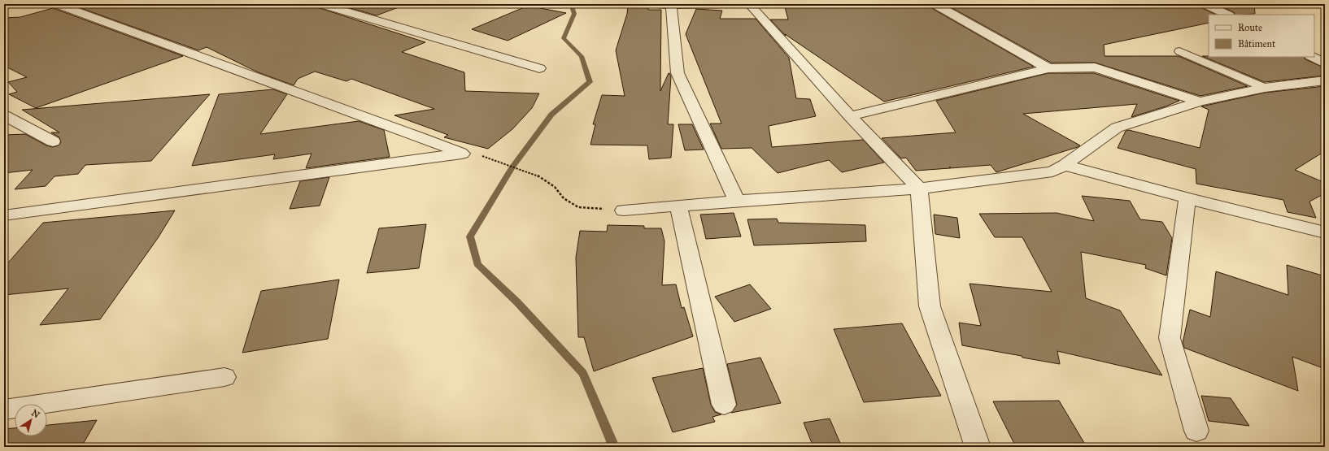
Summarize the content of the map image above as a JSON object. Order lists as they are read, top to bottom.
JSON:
{
  "legend": ["Route", "Bâtiment"],
  "north": "top right"
}
